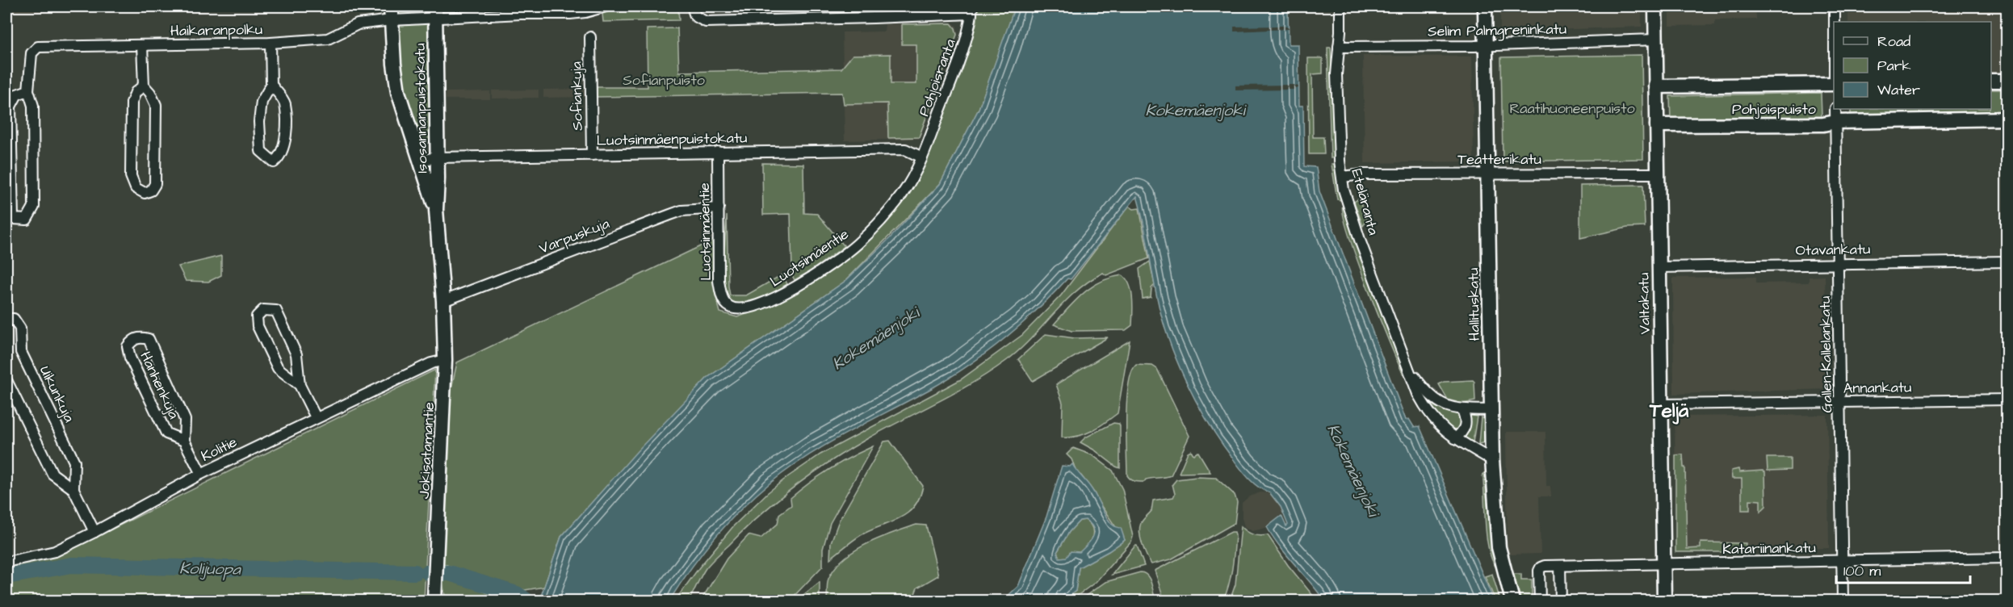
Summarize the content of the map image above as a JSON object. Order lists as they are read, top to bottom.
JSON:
{
  "streets": {
    "street": [
      "Haikaranpolku",
      "Selim Palmgreninkatu",
      "Pohjoisranta",
      "Sofiankuja",
      "Isosannanpuistokatu",
      "Pohjoispuisto",
      "Luotsinmäenpuistokatu",
      "Teatterikatu",
      "Eteläranta",
      "Luotsinmäentie",
      "Varpuskuja",
      "Otavankatu",
      "Luotsimäentie",
      "Valtakatu",
      "Hallituskatu",
      "Gallen-Kallelankatu",
      "Hanhenkuja",
      "Annankatu",
      "Uikunkuja",
      "Kolitie",
      "Jokisatamantie",
      "Katariinankatu"
    ]
  },
  "crossings": [
    ["Haikaranpolku", "Isosannanpuistokatu"],
    ["Selim Palmgreninkatu", "Eteläranta"],
    ["Selim Palmgreninkatu", "Valtakatu"],
    ["Selim Palmgreninkatu", "Hallituskatu"],
    ["Pohjoisranta", "Luotsinmäenpuistokatu"],
    ["Pohjoisranta", "Luotsimäentie"],
    ["Sofiankuja", "Luotsinmäenpuistokatu"],
    ["Isosannanpuistokatu", "Luotsinmäenpuistokatu"],
    ["Isosannanpuistokatu", "Varpuskuja"],
    ["Isosannanpuistokatu", "Jokisatamantie"],
    ["Pohjoispuisto", "Valtakatu"],
    ["Pohjoispuisto", "Gallen-Kallelankatu"],
    ["Luotsinmäenpuistokatu", "Luotsinmäentie"],
    ["Luotsinmäenpuistokatu", "Luotsimäentie"],
    ["Teatterikatu", "Eteläranta"],
    ["Teatterikatu", "Valtakatu"],
    ["Teatterikatu", "Hallituskatu"],
    ["Eteläranta", "Hallituskatu"],
    ["Luotsinmäentie", "Varpuskuja"],
    ["Luotsinmäentie", "Luotsimäentie"],
    ["Varpuskuja", "Jokisatamantie"],
    ["Otavankatu", "Valtakatu"],
    ["Otavankatu", "Gallen-Kallelankatu"],
    ["Valtakatu", "Annankatu"],
    ["Valtakatu", "Katariinankatu"],
    ["Gallen-Kallelankatu", "Annankatu"],
    ["Gallen-Kallelankatu", "Katariinankatu"],
    ["Hanhenkuja", "Kolitie"],
    ["Uikunkuja", "Kolitie"],
    ["Kolitie", "Jokisatamantie"]
  ],
  "districts": ["Teljä"],
  "water": ["Kokemäenjoki", "Kolijuopa"],
  "parks": ["Sofianpuisto", "Raatihuoneenpuisto"],
  "legend": ["Road", "Park", "Water"],
  "scale_bar": "100 m"
}
